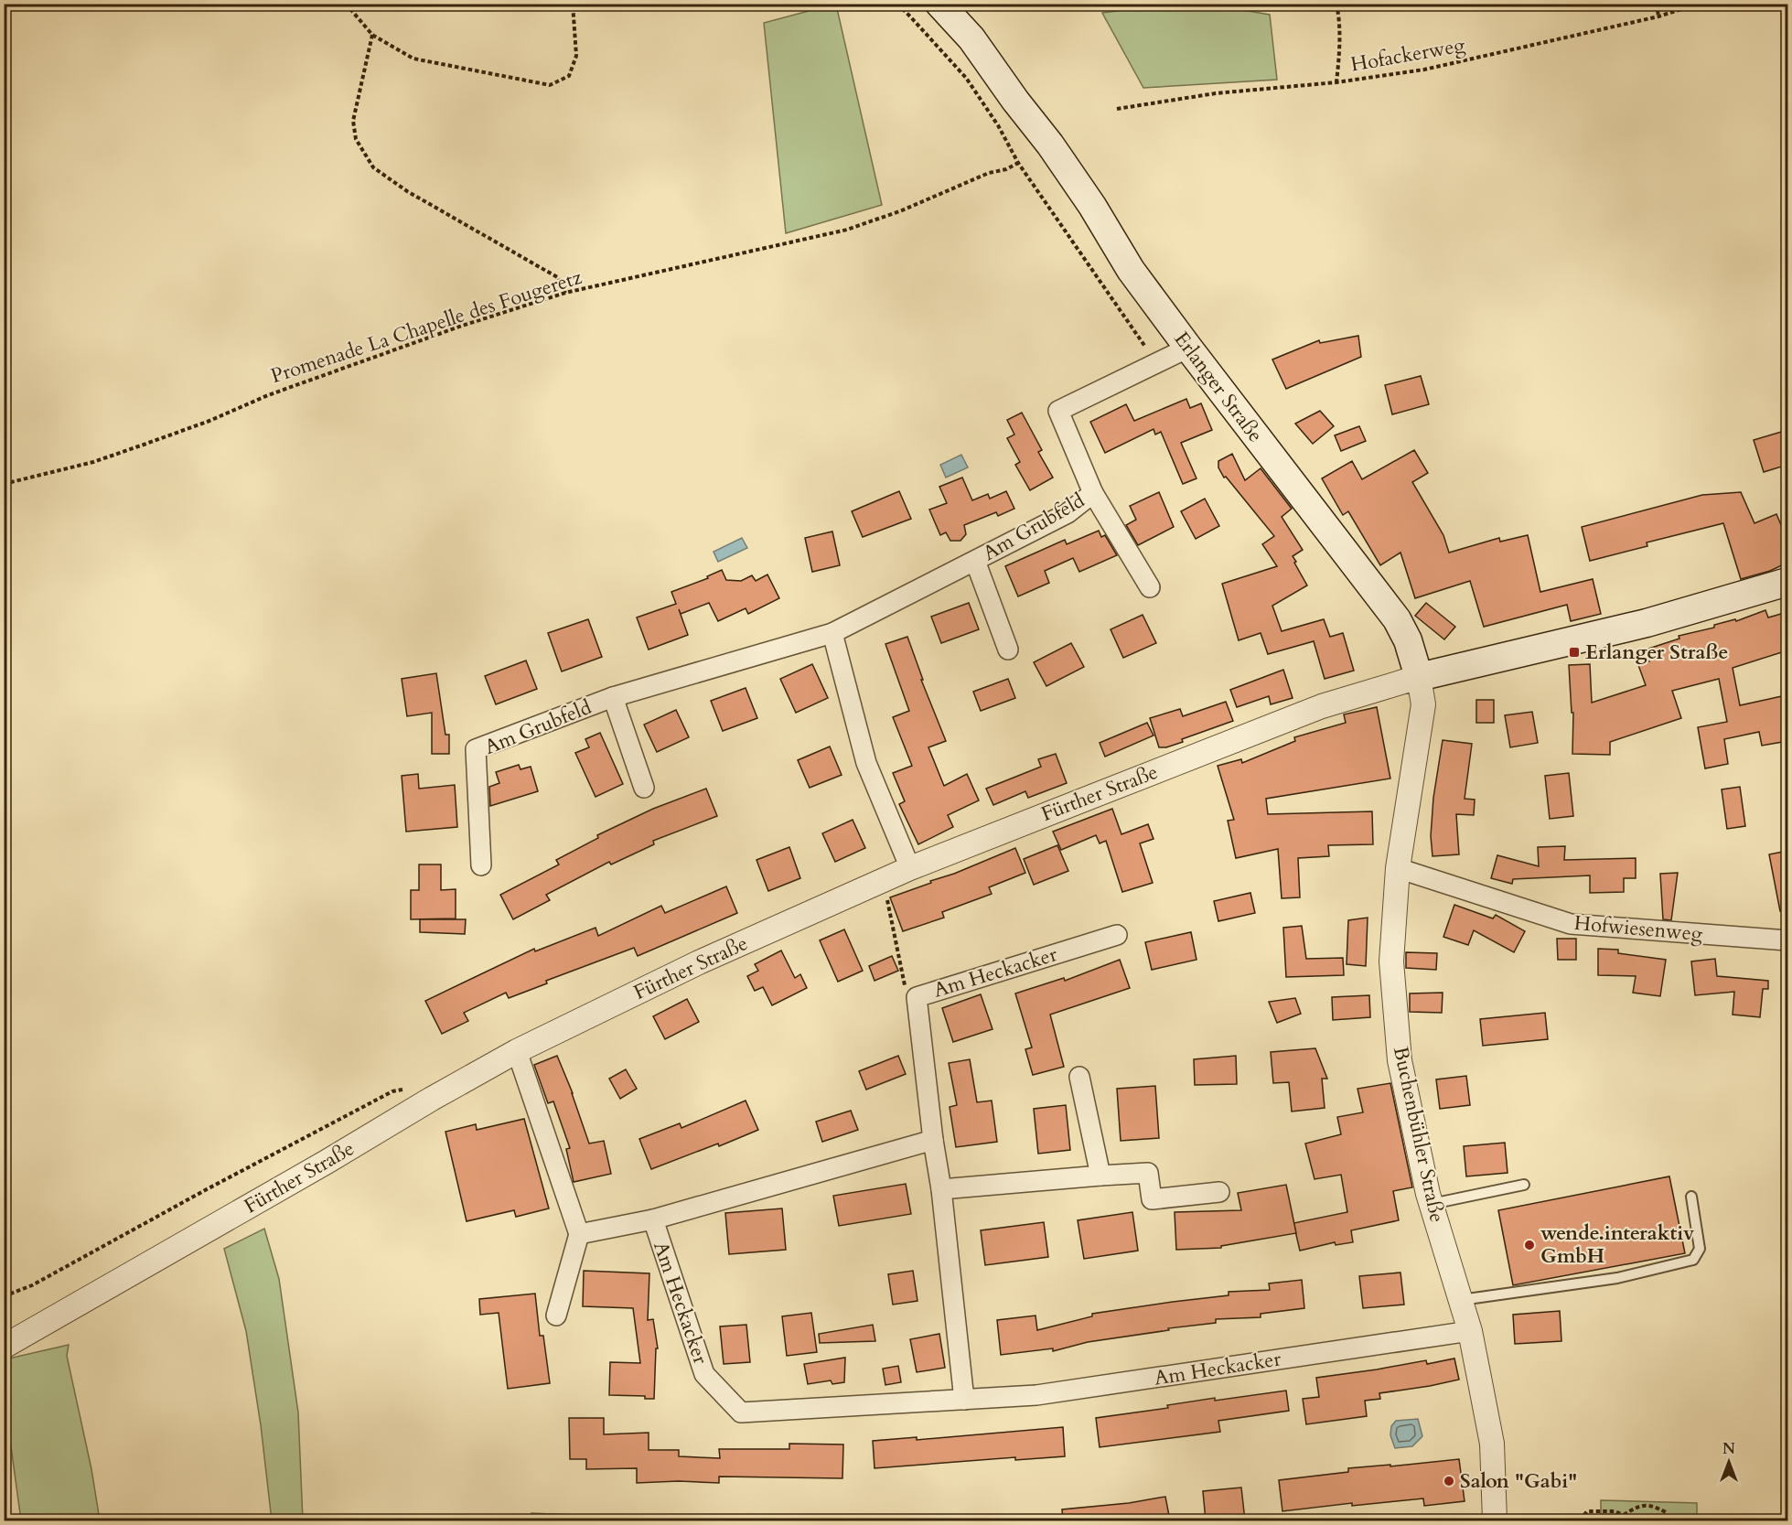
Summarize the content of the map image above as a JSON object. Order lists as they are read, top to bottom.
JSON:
{
  "streets": {
    "main road": ["Erlanger Straße"],
    "street": [
      "Am Grubfeld",
      "Fürther Straße",
      "Hofwiesenweg",
      "Am Heckacker",
      "Buchenbühler Straße"
    ],
    "path": ["Hofackerweg", "Promenade La Chapelle des Fougeretz"]
  },
  "crossings": [
    ["Erlanger Straße", "Am Grubfeld"],
    ["Erlanger Straße", "Fürther Straße"],
    ["Erlanger Straße", "Buchenbühler Straße"],
    ["Fürther Straße", "Buchenbühler Straße"],
    ["Hofwiesenweg", "Buchenbühler Straße"],
    ["Am Heckacker", "Buchenbühler Straße"]
  ],
  "places": {
    "transit": ["Erlanger Straße"],
    "other": ["wende.interaktiv GmbH", "Salon \"Gabi\""]
  },
  "north": "top"
}
